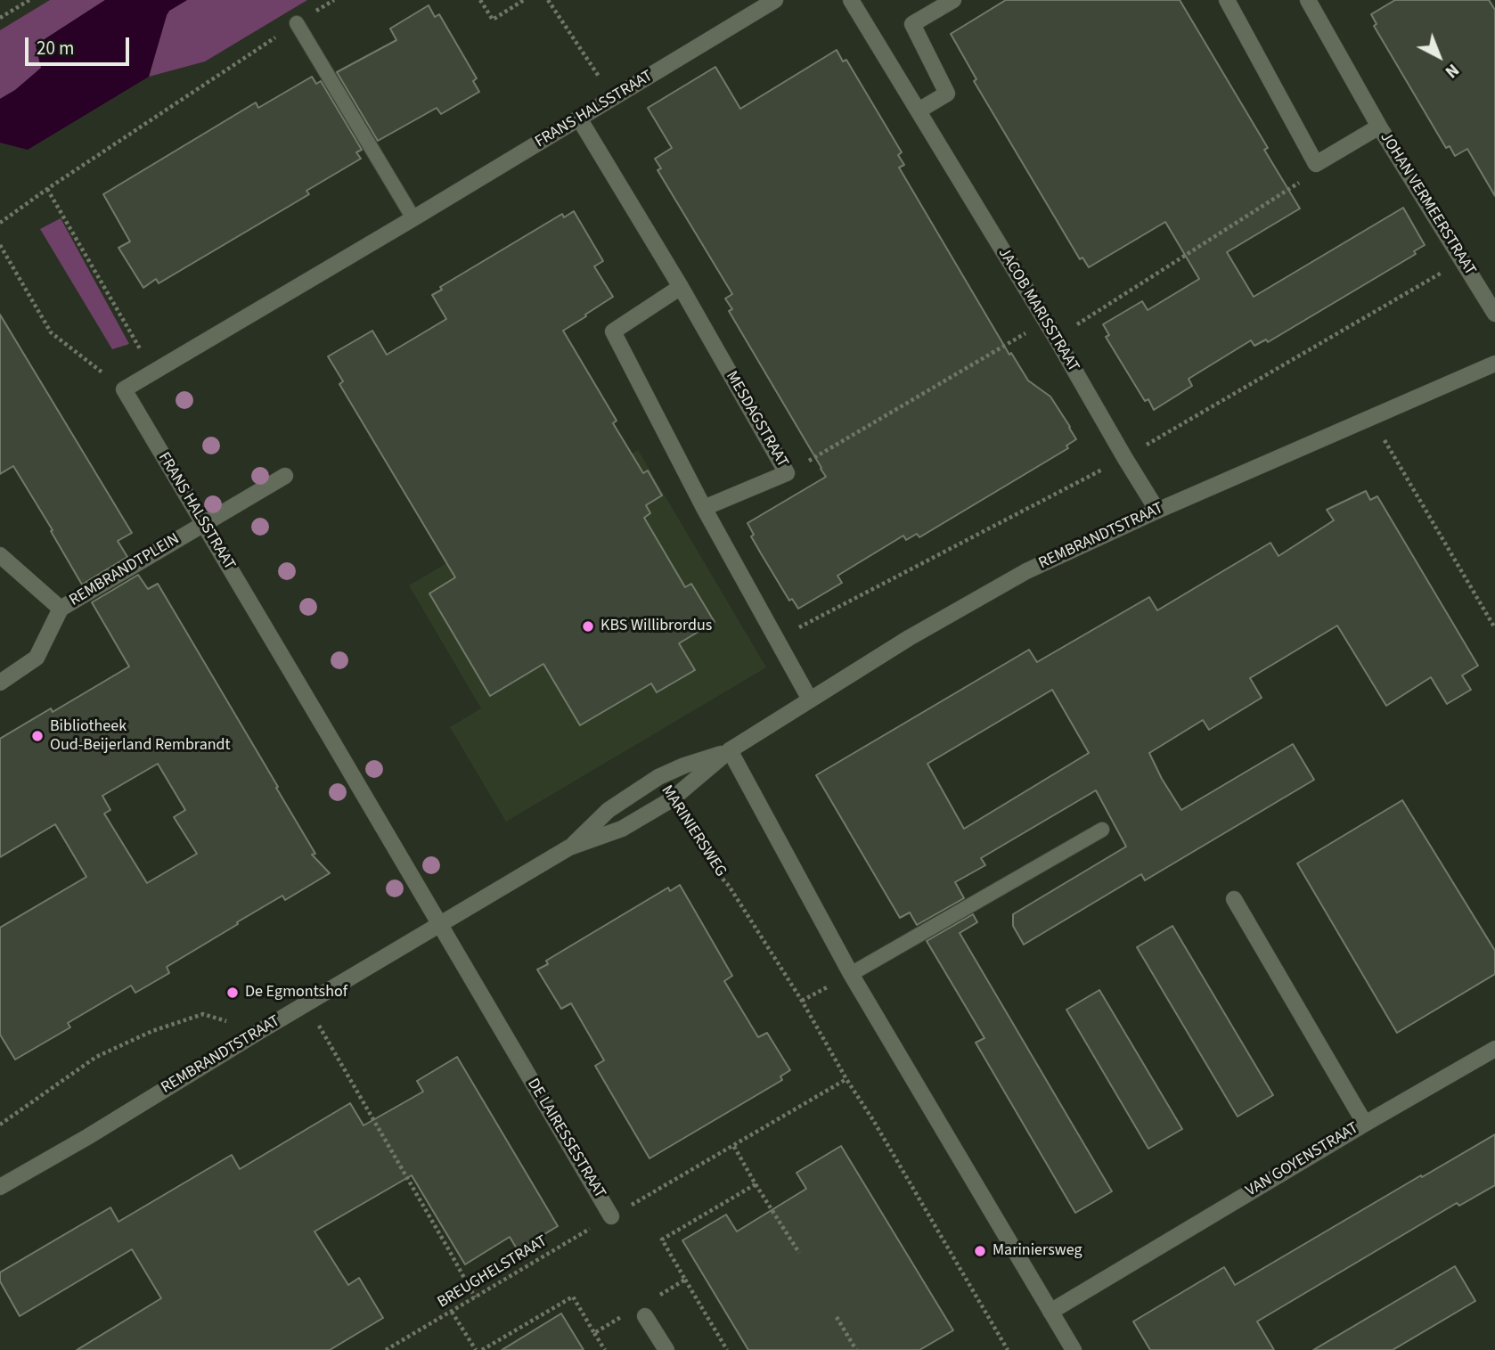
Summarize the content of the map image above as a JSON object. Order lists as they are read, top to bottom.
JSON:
{
  "streets": {
    "street": [
      "FRANS HALSSTRAAT",
      "JOHAN VERMEERSTRAAT",
      "JACOB MARISSTRAAT",
      "MESDAGSTRAAT",
      "REMBRANDTSTRAAT",
      "REMBRANDTPLEIN",
      "DE LAIRESSESTRAAT",
      "VAN GOYENSTRAAT"
    ],
    "path": ["MARINIERSWEG", "BREUGHELSTRAAT"]
  },
  "crossings": [
    ["FRANS HALSSTRAAT", "MESDAGSTRAAT"],
    ["FRANS HALSSTRAAT", "REMBRANDTSTRAAT"],
    ["FRANS HALSSTRAAT", "REMBRANDTPLEIN"],
    ["FRANS HALSSTRAAT", "DE LAIRESSESTRAAT"],
    ["JACOB MARISSTRAAT", "REMBRANDTSTRAAT"],
    ["REMBRANDTSTRAAT", "MARINIERSWEG"],
    ["REMBRANDTSTRAAT", "DE LAIRESSESTRAAT"],
    ["MARINIERSWEG", "DE LAIRESSESTRAAT"],
    ["DE LAIRESSESTRAAT", "BREUGHELSTRAAT"]
  ],
  "places": [
    "KBS Willibrordus",
    "Bibliotheek Oud-Beijerland Rembrandt",
    "De Egmontshof",
    "Mariniersweg"
  ],
  "scale_bar": "20 m",
  "north": "bottom right"
}
